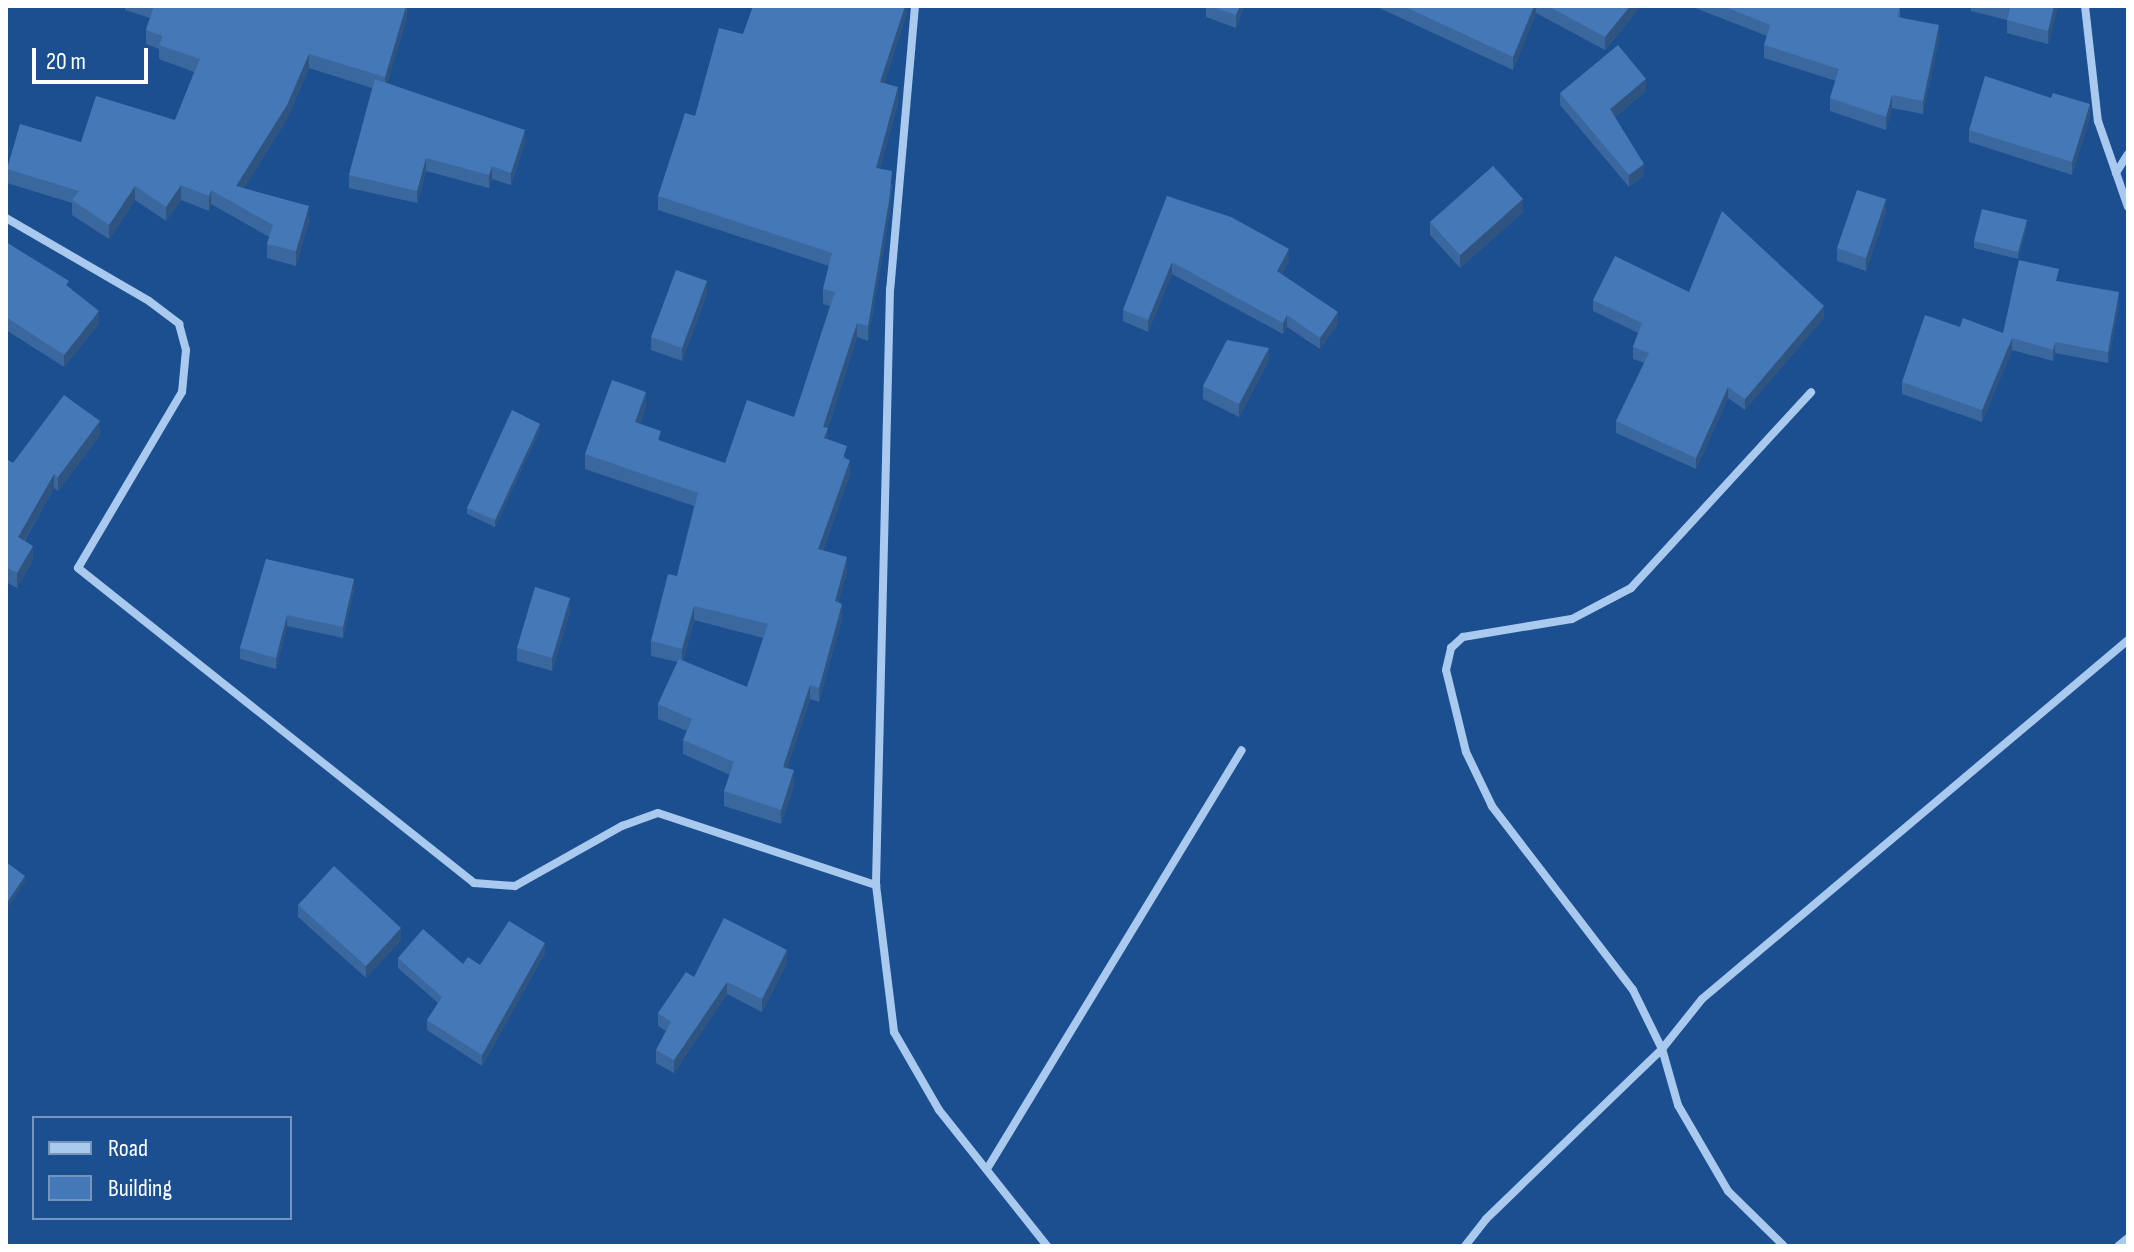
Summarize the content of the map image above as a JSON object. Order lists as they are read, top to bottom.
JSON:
{
  "legend": ["Road", "Building"],
  "scale_bar": "20 m"
}
